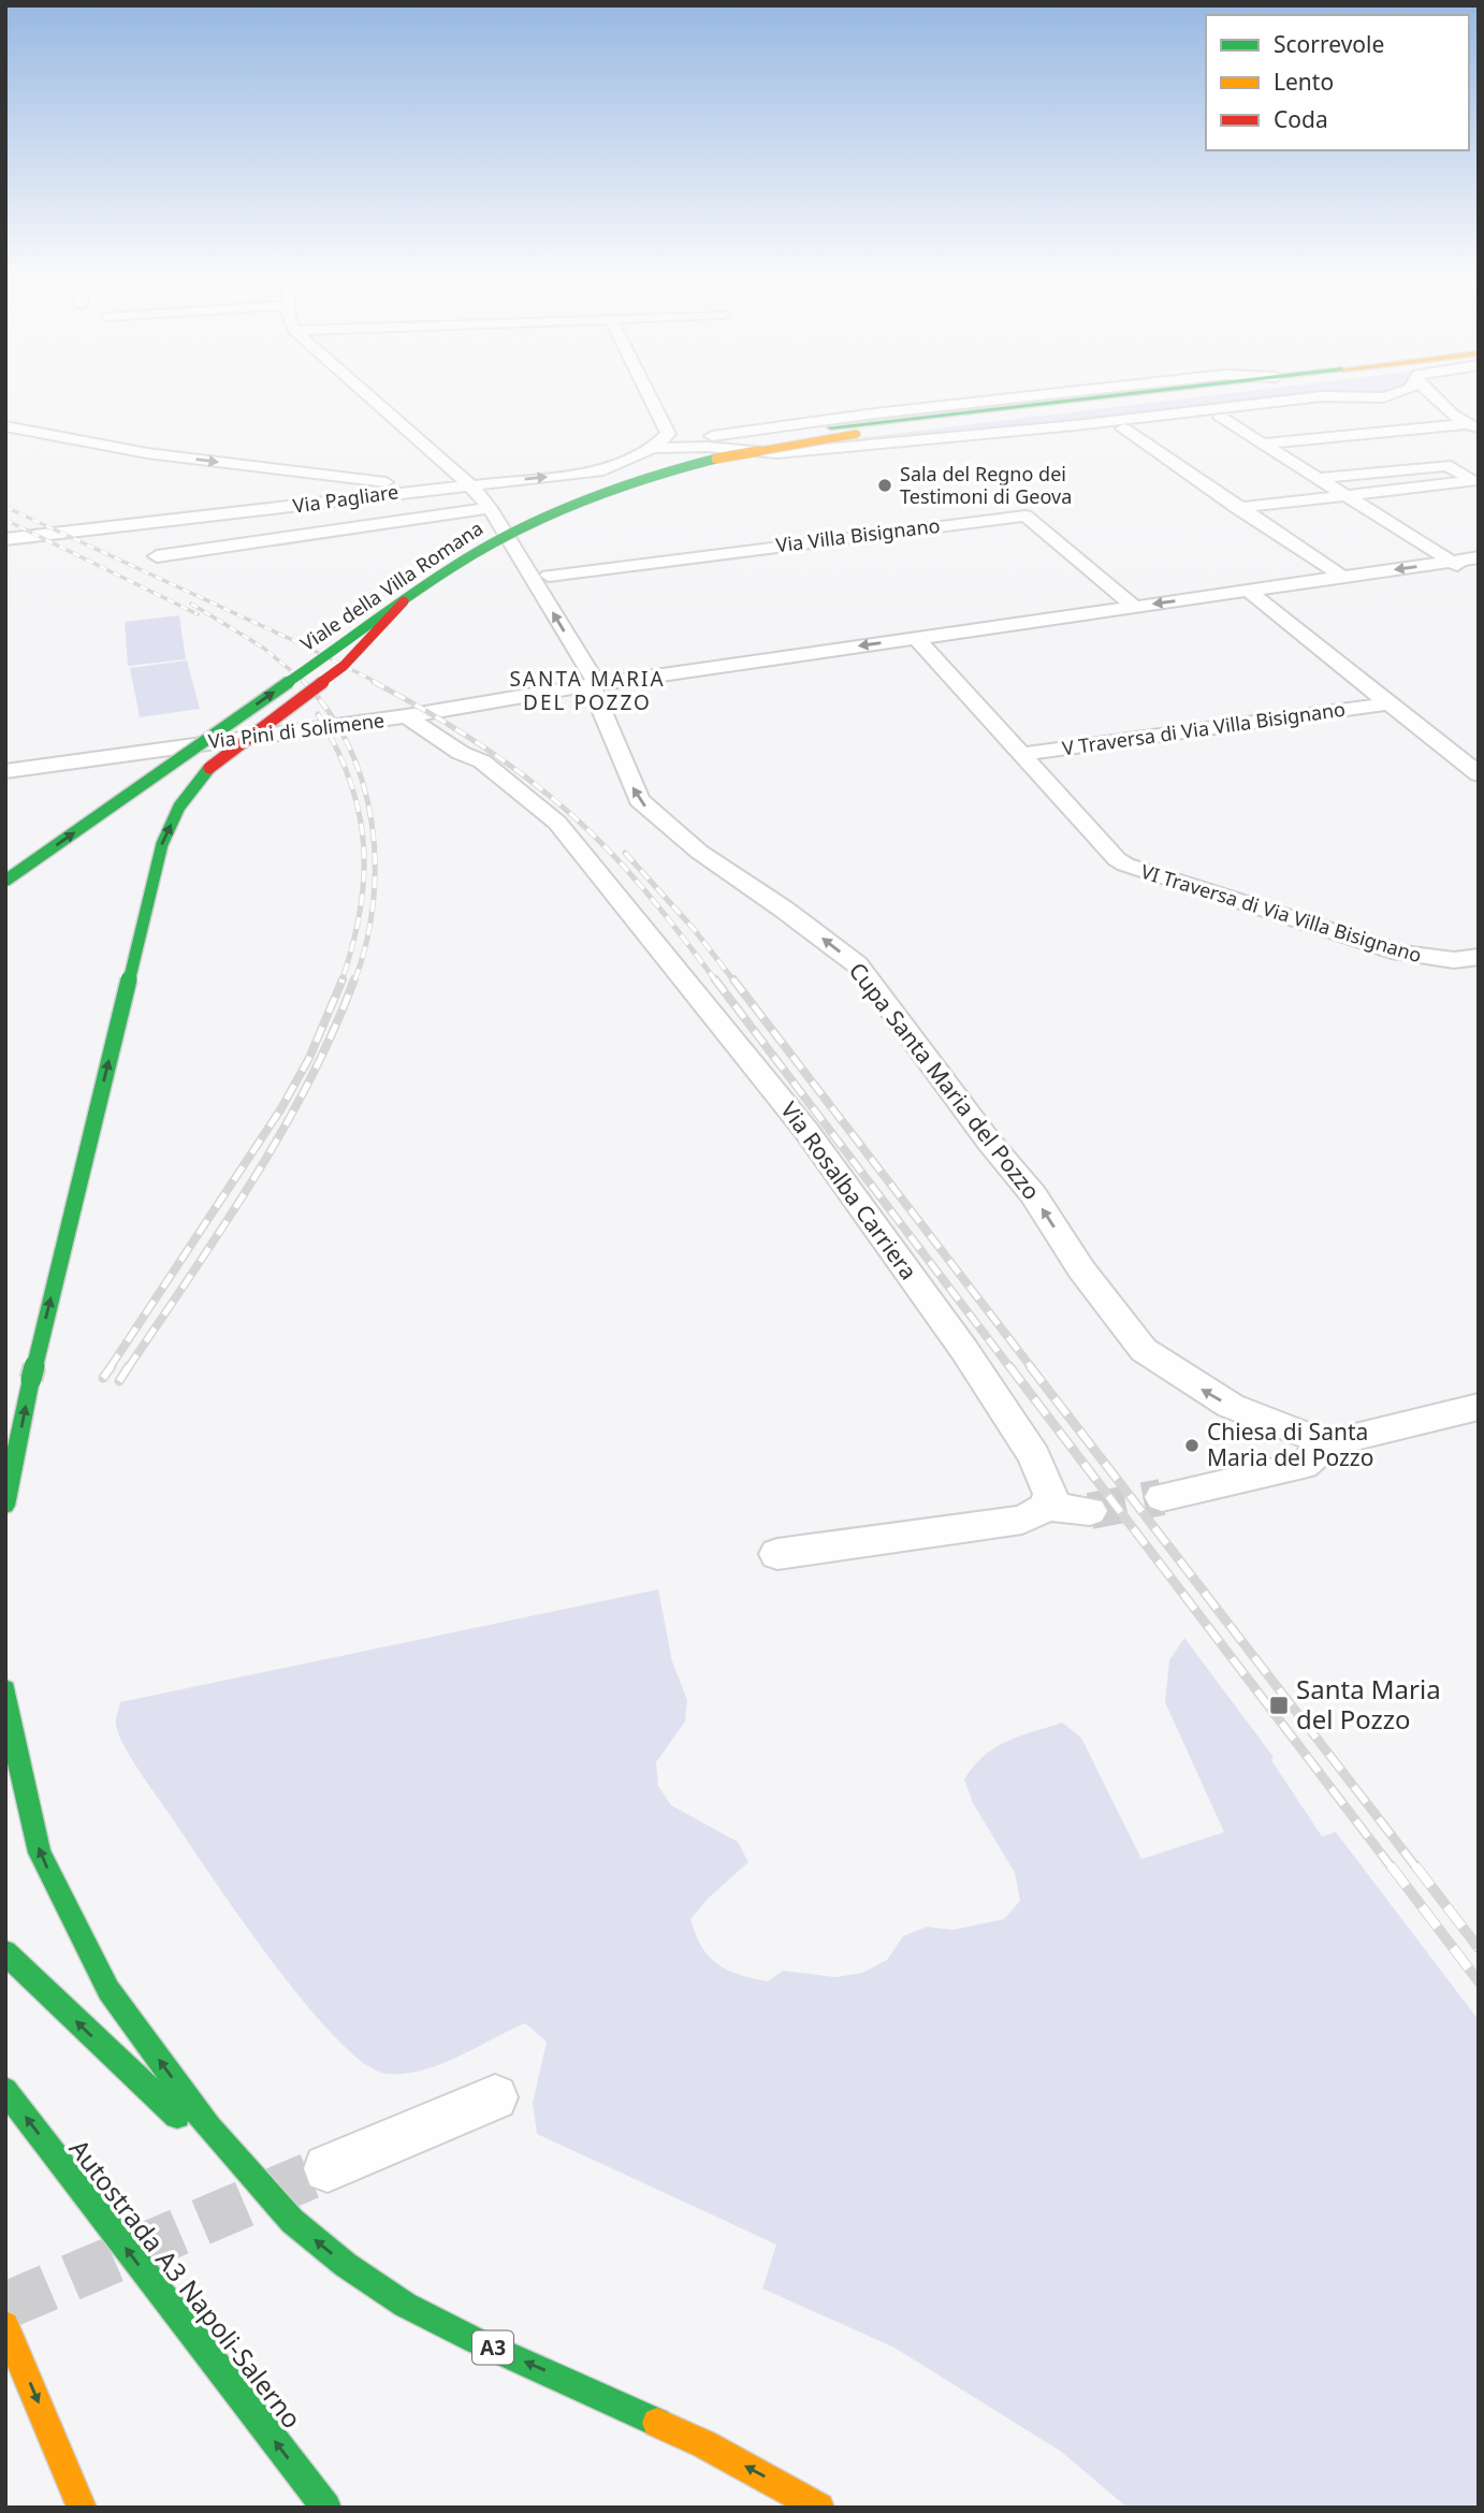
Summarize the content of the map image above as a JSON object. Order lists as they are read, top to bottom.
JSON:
{
  "streets": {
    "main road": ["Viale della Villa Romana", "Autostrada A3 Napoli-Salerno", "A3"],
    "street": [
      "Via Pagliare",
      "Via Villa Bisignano",
      "V Traversa di Via Villa Bisignano",
      "Via Pini di Solimene",
      "VI Traversa di Via Villa Bisignano",
      "Cupa Santa Maria del Pozzo",
      "Via Rosalba Carriera"
    ]
  },
  "crossings": [
    ["Via Pagliare", "Cupa Santa Maria del Pozzo"],
    ["V Traversa di Via Villa Bisignano", "VI Traversa di Via Villa Bisignano"],
    ["Via Pini di Solimene", "Cupa Santa Maria del Pozzo"],
    ["Via Pini di Solimene", "Via Rosalba Carriera"]
  ],
  "one_way": ["Cupa Santa Maria del Pozzo"],
  "districts": ["SANTA MARIA DEL POZZO"],
  "places": {
    "other": ["Sala del Regno dei Testimoni di Geova", "Chiesa di Santa Maria del Pozzo"],
    "transit": ["Santa Maria del Pozzo"]
  },
  "legend": ["Scorrevole", "Lento", "Coda"]
}
